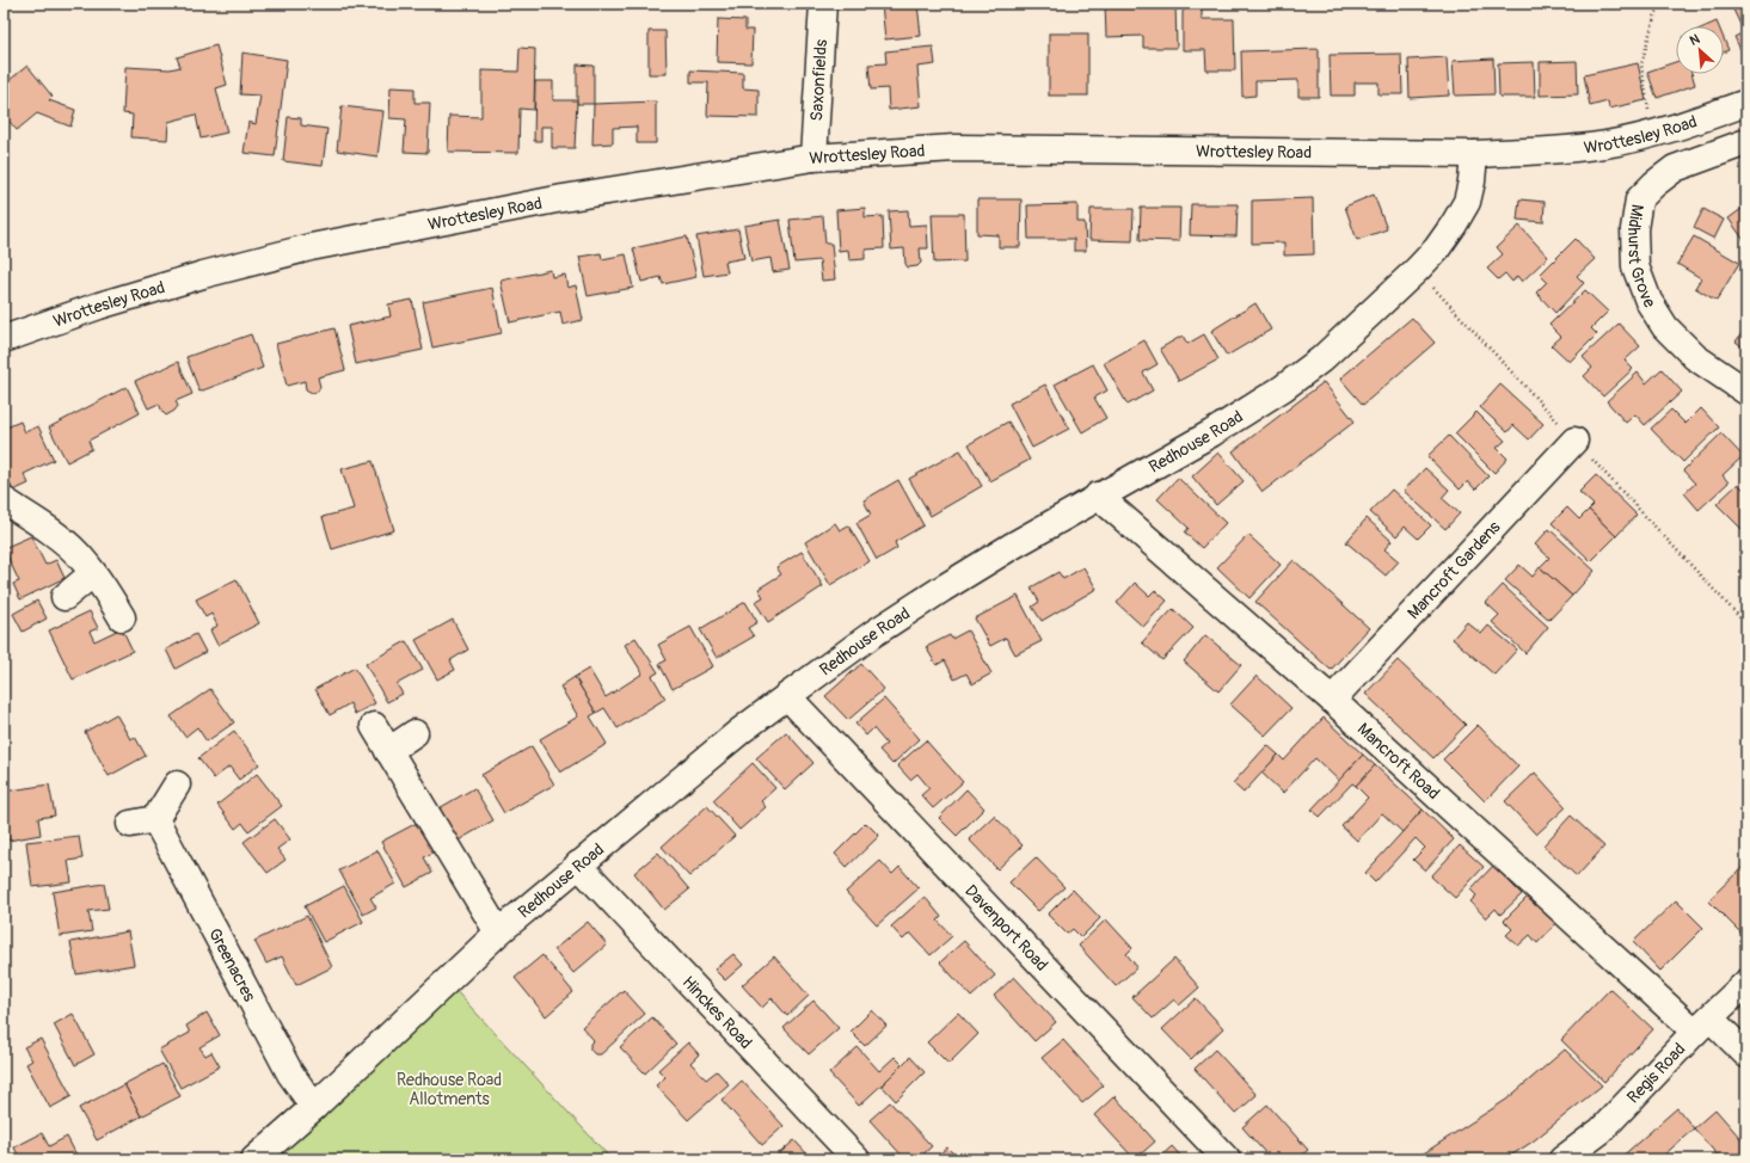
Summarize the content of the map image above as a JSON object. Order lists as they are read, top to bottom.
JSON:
{
  "streets": {
    "street": [
      "Saxonfields",
      "Wrottesley Road",
      "Midhurst Grove",
      "Redhouse Road",
      "Mancroft Gardens",
      "Mancroft Road",
      "Davenport Road",
      "Greenacres",
      "Hinckes Road",
      "Regis Road"
    ]
  },
  "crossings": [
    ["Saxonfields", "Wrottesley Road"],
    ["Wrottesley Road", "Redhouse Road"],
    ["Redhouse Road", "Mancroft Road"],
    ["Redhouse Road", "Davenport Road"],
    ["Redhouse Road", "Greenacres"],
    ["Redhouse Road", "Hinckes Road"],
    ["Mancroft Gardens", "Mancroft Road"],
    ["Mancroft Road", "Regis Road"]
  ],
  "parks": ["Redhouse Road Allotments"],
  "north": "top left"
}
